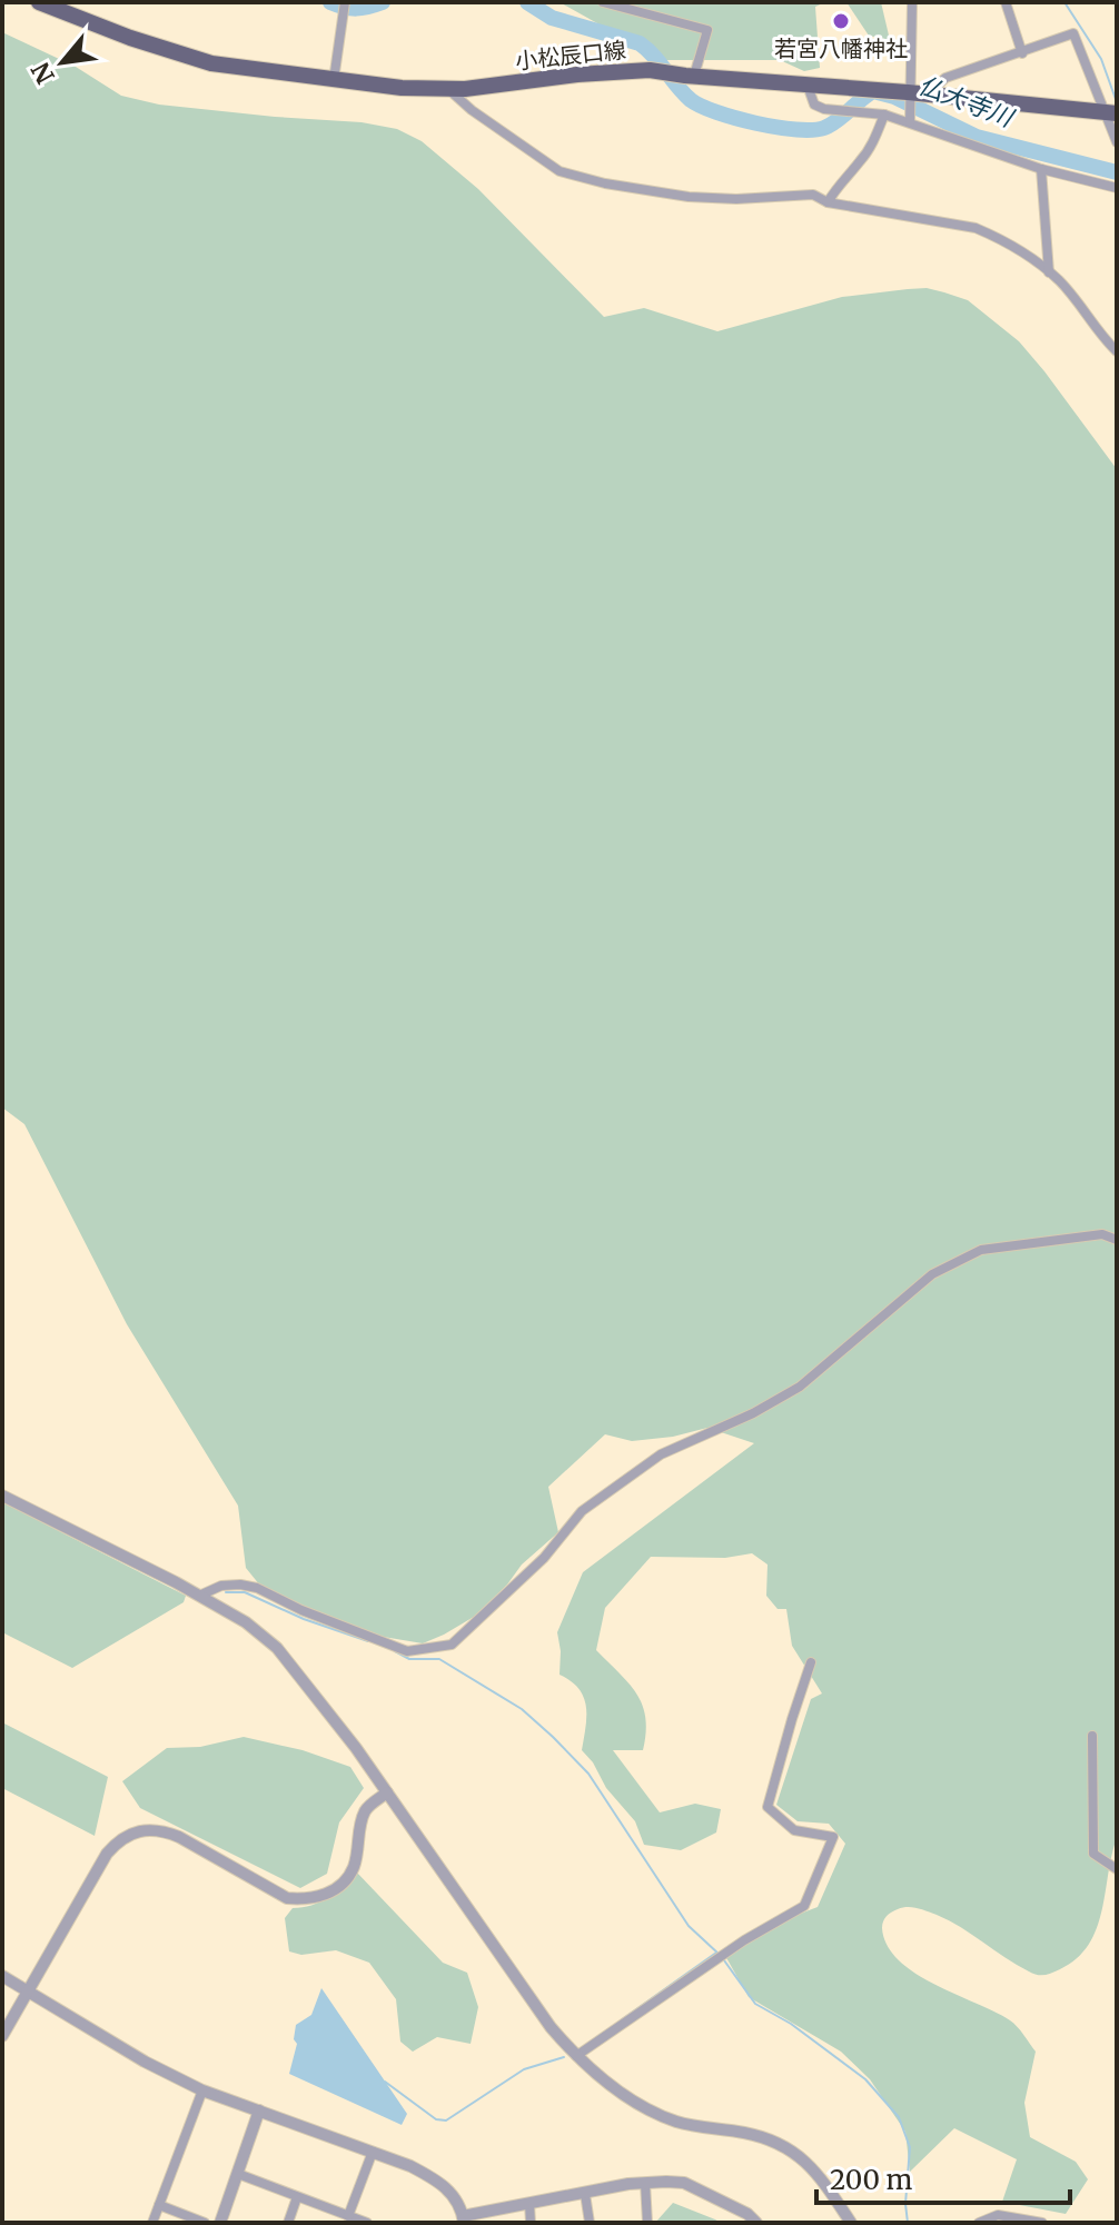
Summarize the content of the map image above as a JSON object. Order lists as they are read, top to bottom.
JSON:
{
  "streets": {
    "main road": ["小松辰口線"]
  },
  "water": ["仏大寺川"],
  "places": ["若宮八幡神社"],
  "scale_bar": "200 m",
  "north": "bottom left"
}
